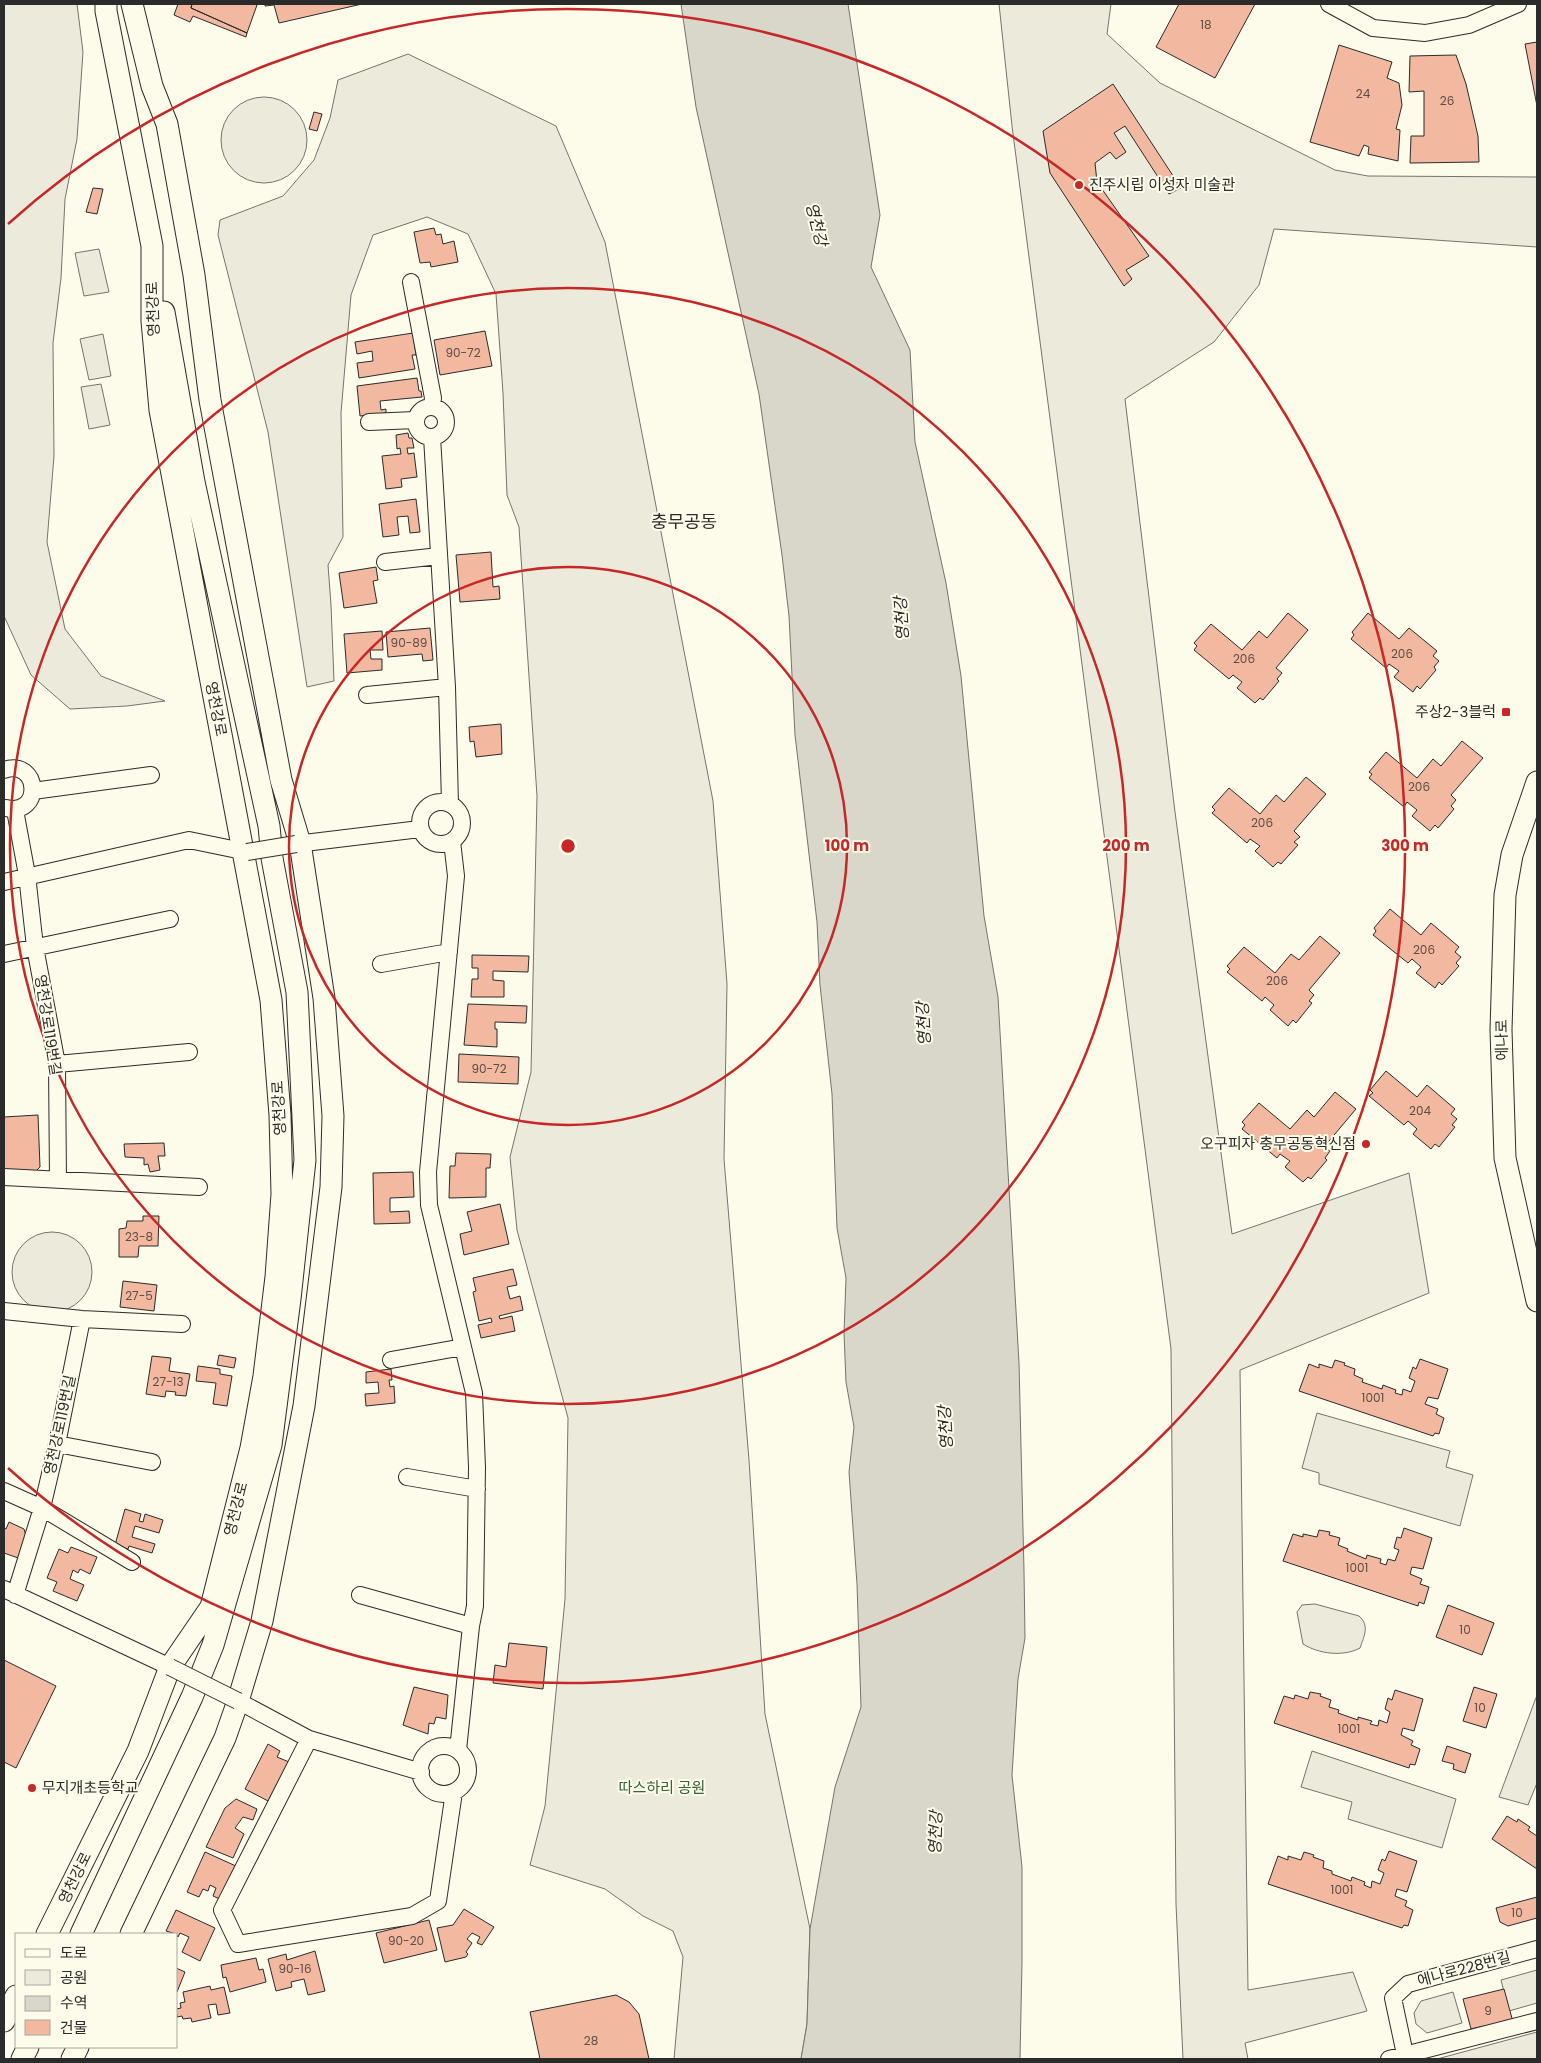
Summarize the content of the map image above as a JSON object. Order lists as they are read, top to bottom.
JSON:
{
  "streets": {
    "street": [
      "영천강로",
      "영천강로119번길",
      "에나로",
      "에나로228번길"
    ]
  },
  "districts": ["충무공동"],
  "water": ["영천강"],
  "parks": ["따스하리 공원"],
  "places": {
    "other": ["진주시립 이성자 미술관", "오구피자 충무공동혁신점", "무지개초등학교"],
    "transit": ["주상2-3블럭"]
  },
  "house_numbers": [
    "18",
    "24",
    "26",
    "90-72",
    "90-89",
    "206",
    "206",
    "206",
    "206",
    "206",
    "206",
    "90-72",
    "204",
    "23-8",
    "27-5",
    "27-13",
    "1001",
    "1001",
    "10",
    "10",
    "1001",
    "1001",
    "10",
    "90-20",
    "90-16",
    "9",
    "28"
  ],
  "legend": [
    "도로",
    "공원",
    "수역",
    "건물"
  ],
  "rings": ["100 m", "200 m", "300 m"]
}
